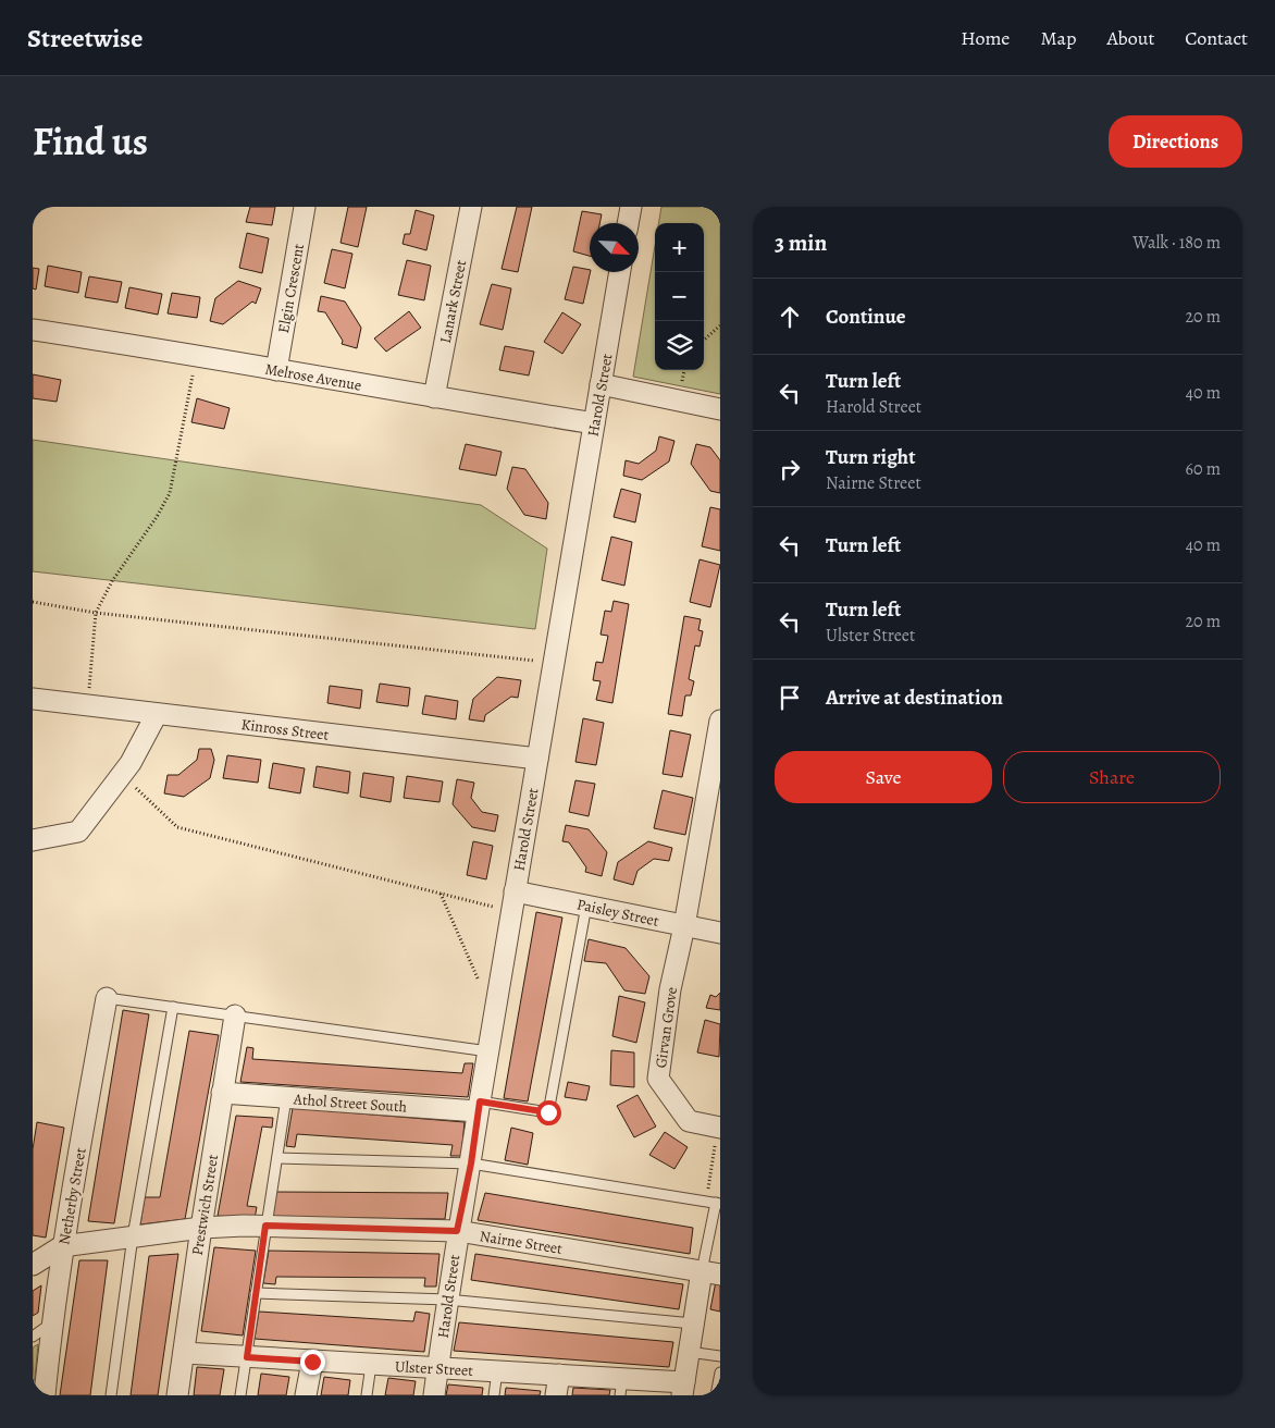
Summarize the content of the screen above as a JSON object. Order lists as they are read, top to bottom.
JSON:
{
  "streets": {
    "street": [
      "Elgin Crescent",
      "Lanark Street",
      "Melrose Avenue",
      "Harold Street",
      "Kinross Street",
      "Paisley Street",
      "Girvan Grove",
      "Athol Street South",
      "Netherby Street",
      "Prestwich Street",
      "Nairne Street",
      "Ulster Street"
    ]
  },
  "crossings": [
    ["Elgin Crescent", "Melrose Avenue"],
    ["Lanark Street", "Melrose Avenue"],
    ["Melrose Avenue", "Harold Street"],
    ["Harold Street", "Kinross Street"],
    ["Harold Street", "Paisley Street"],
    ["Harold Street", "Athol Street South"],
    ["Harold Street", "Nairne Street"],
    ["Harold Street", "Ulster Street"],
    ["Paisley Street", "Girvan Grove"],
    ["Athol Street South", "Prestwich Street"],
    ["Netherby Street", "Nairne Street"],
    ["Prestwich Street", "Nairne Street"],
    ["Prestwich Street", "Ulster Street"]
  ],
  "north": "bottom right",
  "page": {
    "header": "Streetwise",
    "nav": [
      "Home",
      "Map",
      "About",
      "Contact"
    ],
    "title": "Find us",
    "buttons": [
      "Directions",
      ["Save", "Share"]
    ],
    "heading": ["3 min", "Walk · 180 m"],
    "map_buttons": ["+", "−"],
    "list": [
      ["Continue", "20 m"],
      ["Turn left", "Harold Street", "40 m"],
      ["Turn right", "Nairne Street", "60 m"],
      ["Turn left", "40 m"],
      ["Turn left", "Ulster Street", "20 m"],
      "Arrive at destination"
    ]
  }
}
